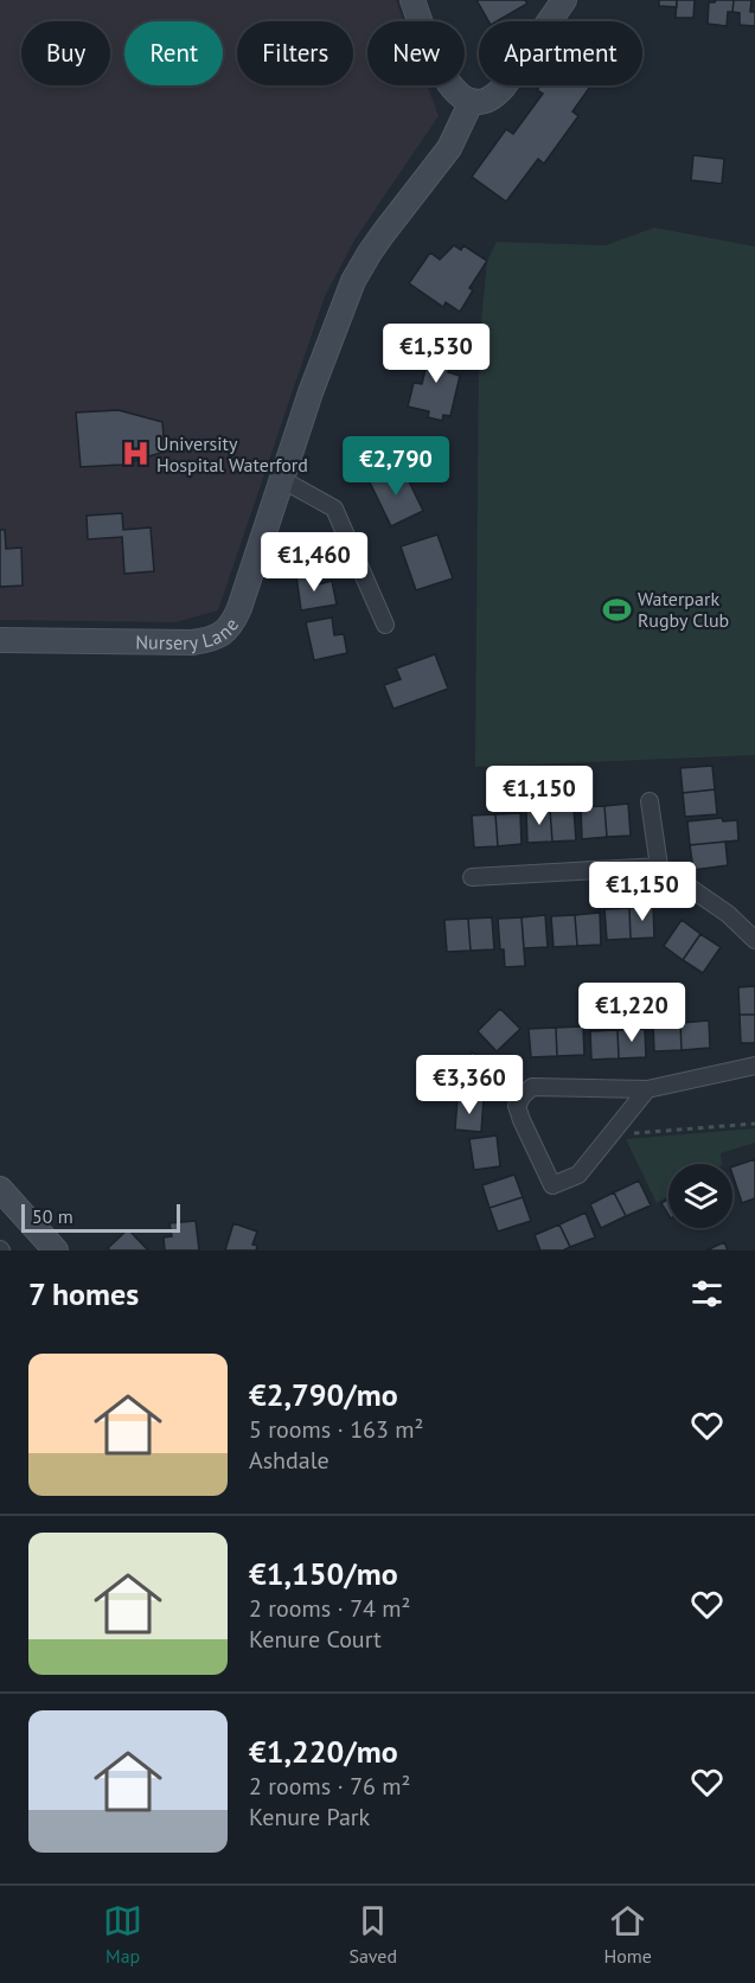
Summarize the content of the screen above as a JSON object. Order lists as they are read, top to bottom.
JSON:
{
  "streets": {
    "street": ["Nursery Lane"]
  },
  "places": {
    "hospital": ["University Hospital Waterford"],
    "sports": ["Waterpark Rugby Club"]
  },
  "scale_bar": "50 m",
  "page": {
    "chip": [
      "Buy",
      "Rent",
      "Filters",
      "New",
      "Apartment"
    ],
    "price": [
      "€1,530",
      "€2,790",
      "€1,460",
      "€1,150",
      "€1,150",
      "€1,220",
      "€3,360"
    ],
    "scale": "50 m",
    "heading": "7 homes",
    "list": [
      {
        "name": "€2,790/mo",
        "note": "5 rooms · 163 m² · Ashdale"
      },
      {
        "name": "€1,150/mo",
        "note": "2 rooms · 74 m² · Kenure Court"
      },
      {
        "name": "€1,220/mo",
        "note": "2 rooms · 76 m² · Kenure Park"
      }
    ],
    "tabs": ["Map", "Saved", "Home"]
  }
}
